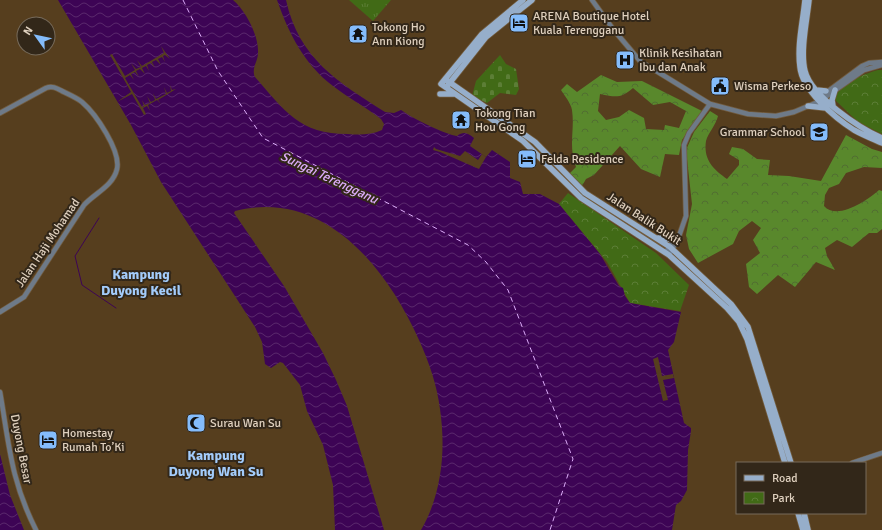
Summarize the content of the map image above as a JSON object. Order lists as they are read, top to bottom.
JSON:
{
  "streets": {
    "main road": ["Jalan Balik Bukit"],
    "street": ["Jalan Haji Mohamad", "Duyong Besar"]
  },
  "districts": ["Kampung Duyong Kecil", "Kampung Duyong Wan Su"],
  "water": ["Sungai Terengganu"],
  "places": {
    "hotel": ["ARENA Boutique Hotel Kuala Terengganu", "Felda Residence", "Homestay Rumah To’Ki"],
    "temple": ["Tokong Ho Ann Kiong", "Tokong Tian Hou Gong"],
    "hospital": ["Klinik Kesihatan Ibu dan Anak"],
    "public building": ["Wisma Perkeso"],
    "school or university": ["Grammar School"],
    "mosque": ["Surau Wan Su"]
  },
  "legend": ["Road", "Park"],
  "north": "top left"
}
